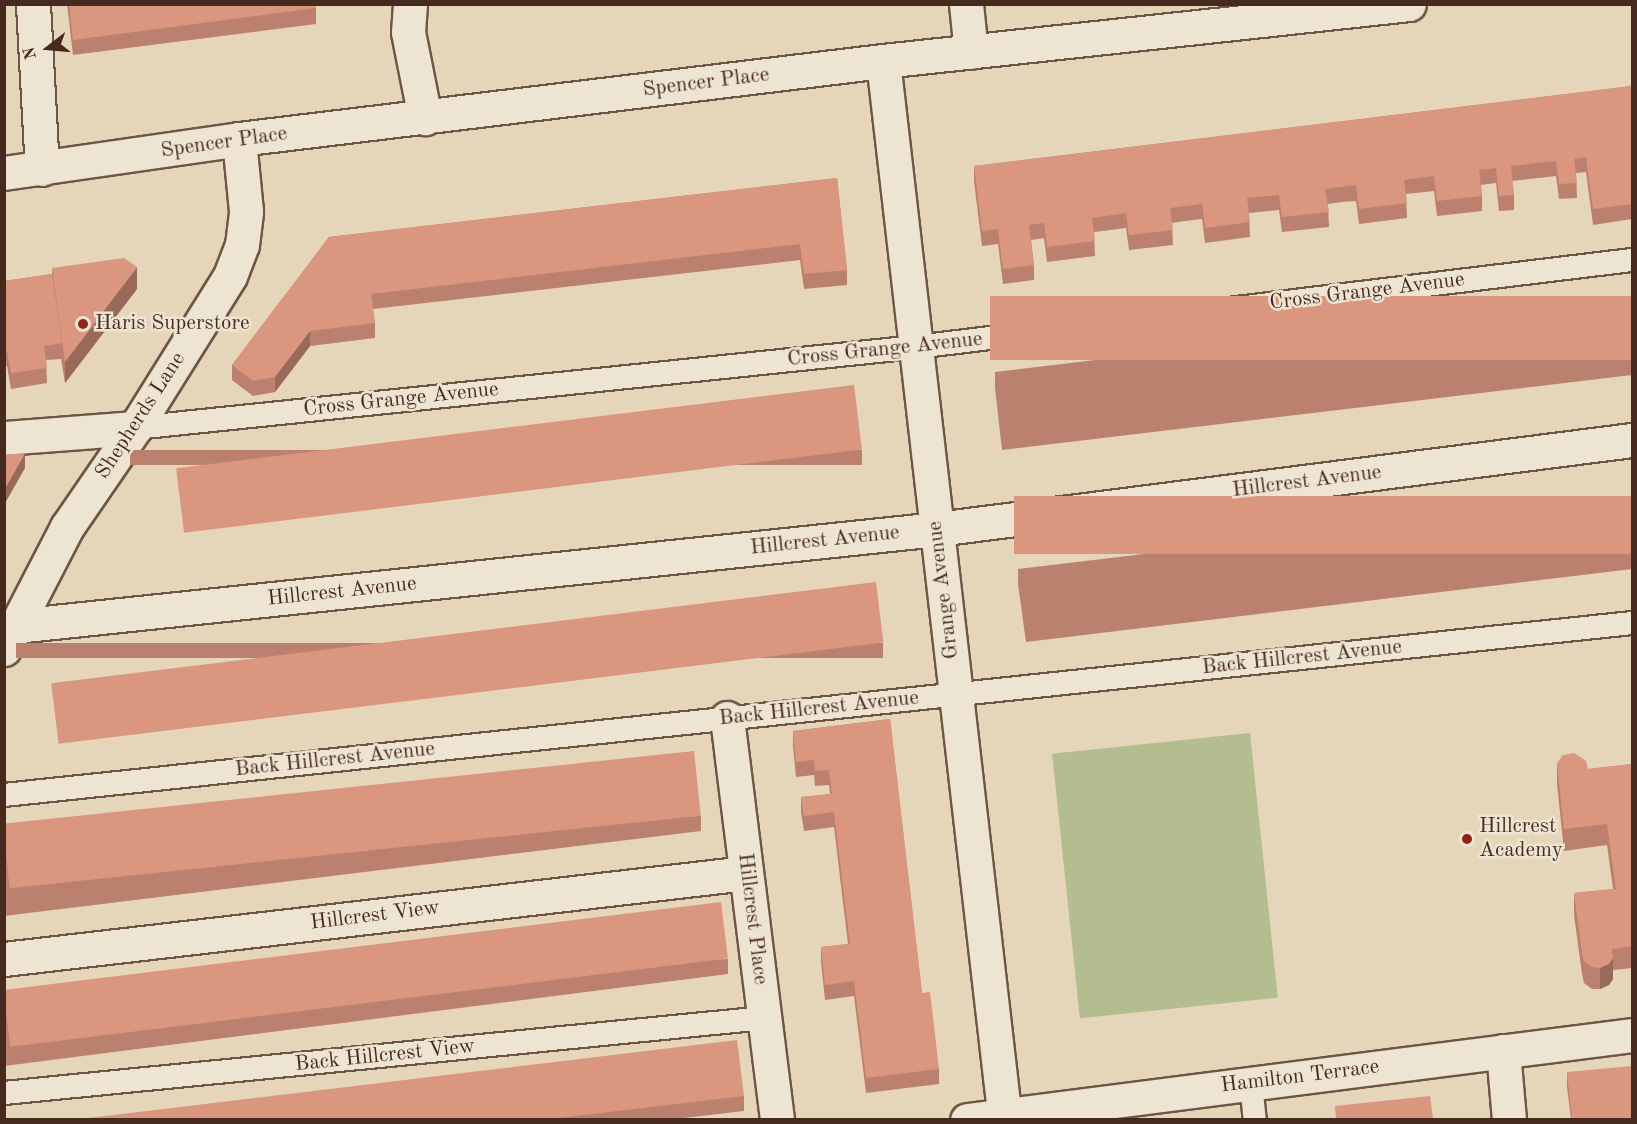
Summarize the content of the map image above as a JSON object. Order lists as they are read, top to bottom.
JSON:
{
  "streets": {
    "street": [
      "Spencer Place",
      "Shepherds Lane",
      "Hillcrest Avenue",
      "Grange Avenue",
      "Hillcrest View",
      "Hillcrest Place",
      "Hamilton Terrace"
    ],
    "lane": ["Cross Grange Avenue", "Back Hillcrest Avenue", "Back Hillcrest View"]
  },
  "crossings": [
    ["Spencer Place", "Shepherds Lane"],
    ["Spencer Place", "Grange Avenue"],
    ["Cross Grange Avenue", "Shepherds Lane"],
    ["Cross Grange Avenue", "Grange Avenue"],
    ["Shepherds Lane", "Hillcrest Avenue"],
    ["Hillcrest Avenue", "Grange Avenue"],
    ["Grange Avenue", "Back Hillcrest Avenue"],
    ["Grange Avenue", "Hamilton Terrace"],
    ["Back Hillcrest Avenue", "Hillcrest Place"],
    ["Hillcrest View", "Hillcrest Place"],
    ["Hillcrest Place", "Back Hillcrest View"]
  ],
  "places": ["Haris Superstore", "Hillcrest Academy"],
  "north": "left"
}
